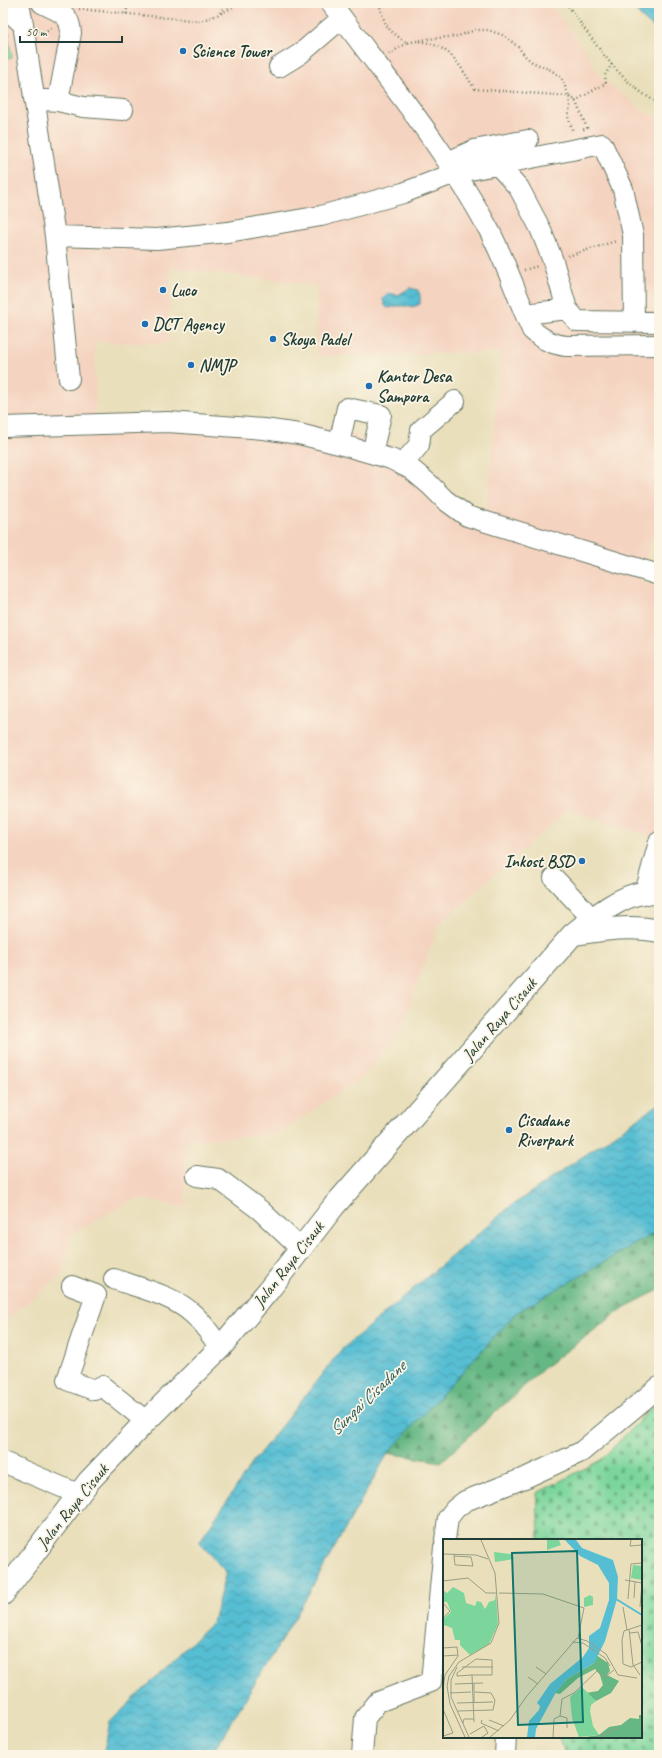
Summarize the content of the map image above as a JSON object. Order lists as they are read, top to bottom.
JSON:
{
  "streets": {
    "main road": ["Jalan Raya Cisauk"]
  },
  "water": ["Sungai Cisadane"],
  "places": [
    "Science Tower",
    "Luco",
    "DCT Agency",
    "Skoya Padel",
    "NMJP",
    "Kantor Desa Sampora",
    "Inkost BSD",
    "Cisadane Riverpark"
  ],
  "scale_bar": "50 m"
}
